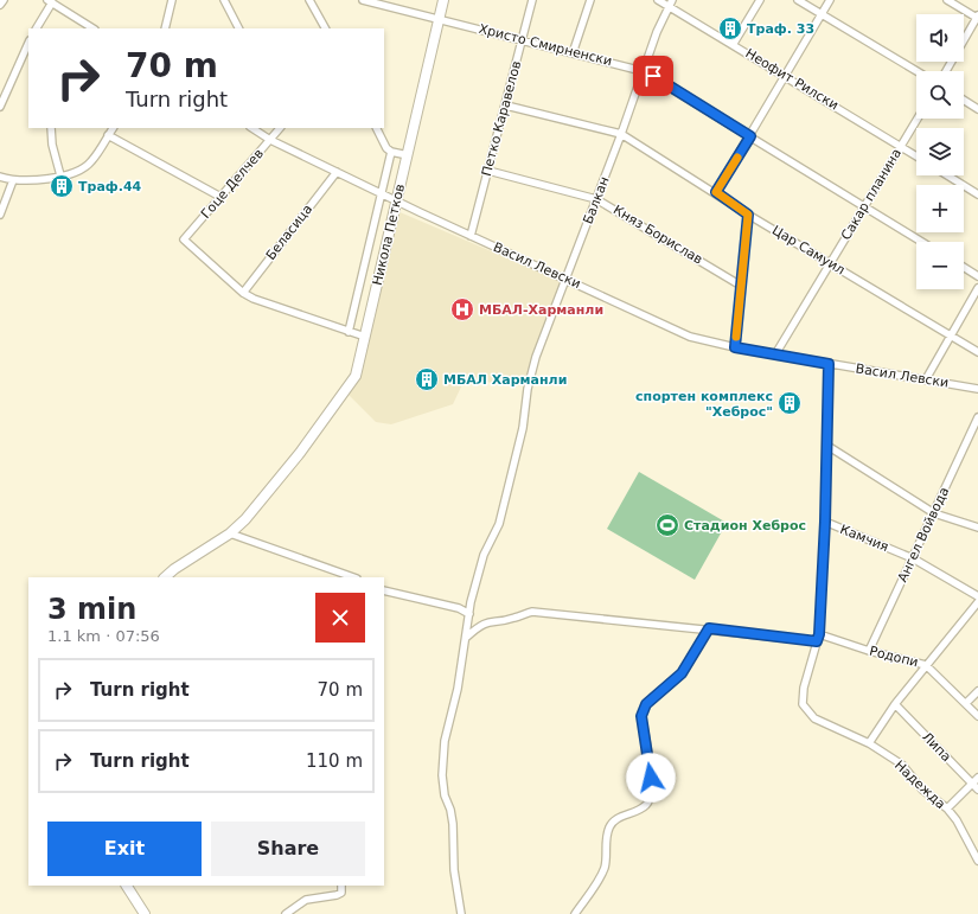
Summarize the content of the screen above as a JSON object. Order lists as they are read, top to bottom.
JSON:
{
  "streets": {
    "street": [
      "Христо Смирненски",
      "Неофит Рилски",
      "Петко Каравелов",
      "Гоце Делчев",
      "Сакар планина",
      "Балкан",
      "Беласица",
      "Никола Петков",
      "Княз Борислав",
      "Цар Самуил",
      "Васил Левски",
      "Ангел Войвода",
      "Камчия",
      "Родопи",
      "Липа",
      "Надежда"
    ]
  },
  "crossings": [
    ["Христо Смирненски", "Петко Каравелов"],
    ["Христо Смирненски", "Сакар планина"],
    ["Христо Смирненски", "Балкан"],
    ["Христо Смирненски", "Никола Петков"],
    ["Неофит Рилски", "Сакар планина"],
    ["Неофит Рилски", "Балкан"],
    ["Петко Каравелов", "Княз Борислав"],
    ["Петко Каравелов", "Цар Самуил"],
    ["Петко Каравелов", "Васил Левски"],
    ["Гоце Делчев", "Беласица"],
    ["Гоце Делчев", "Васил Левски"],
    ["Сакар планина", "Цар Самуил"],
    ["Сакар планина", "Васил Левски"],
    ["Балкан", "Княз Борислав"],
    ["Балкан", "Цар Самуил"],
    ["Балкан", "Васил Левски"],
    ["Балкан", "Родопи"],
    ["Беласица", "Васил Левски"],
    ["Никола Петков", "Васил Левски"],
    ["Ангел Войвода", "Камчия"],
    ["Ангел Войвода", "Родопи"],
    ["Родопи", "Надежда"]
  ],
  "places": {
    "building": [
      "Траф. 33",
      "Траф.44",
      "МБАЛ Харманли",
      "спортен комплекс \"Хеброс\""
    ],
    "hospital": ["МБАЛ-Харманли"],
    "sports": ["Стадион Хеброс"]
  },
  "page": {
    "map_buttons": ["+", "−"],
    "turn": ["70 m", "Turn right"],
    "heading": ["3 min", "1.1 km · 07:56"],
    "list": [
      {
        "name": "Turn right",
        "value": "70 m"
      },
      {
        "name": "Turn right",
        "value": "110 m"
      }
    ],
    "buttons": ["Exit", "Share"]
  }
}
